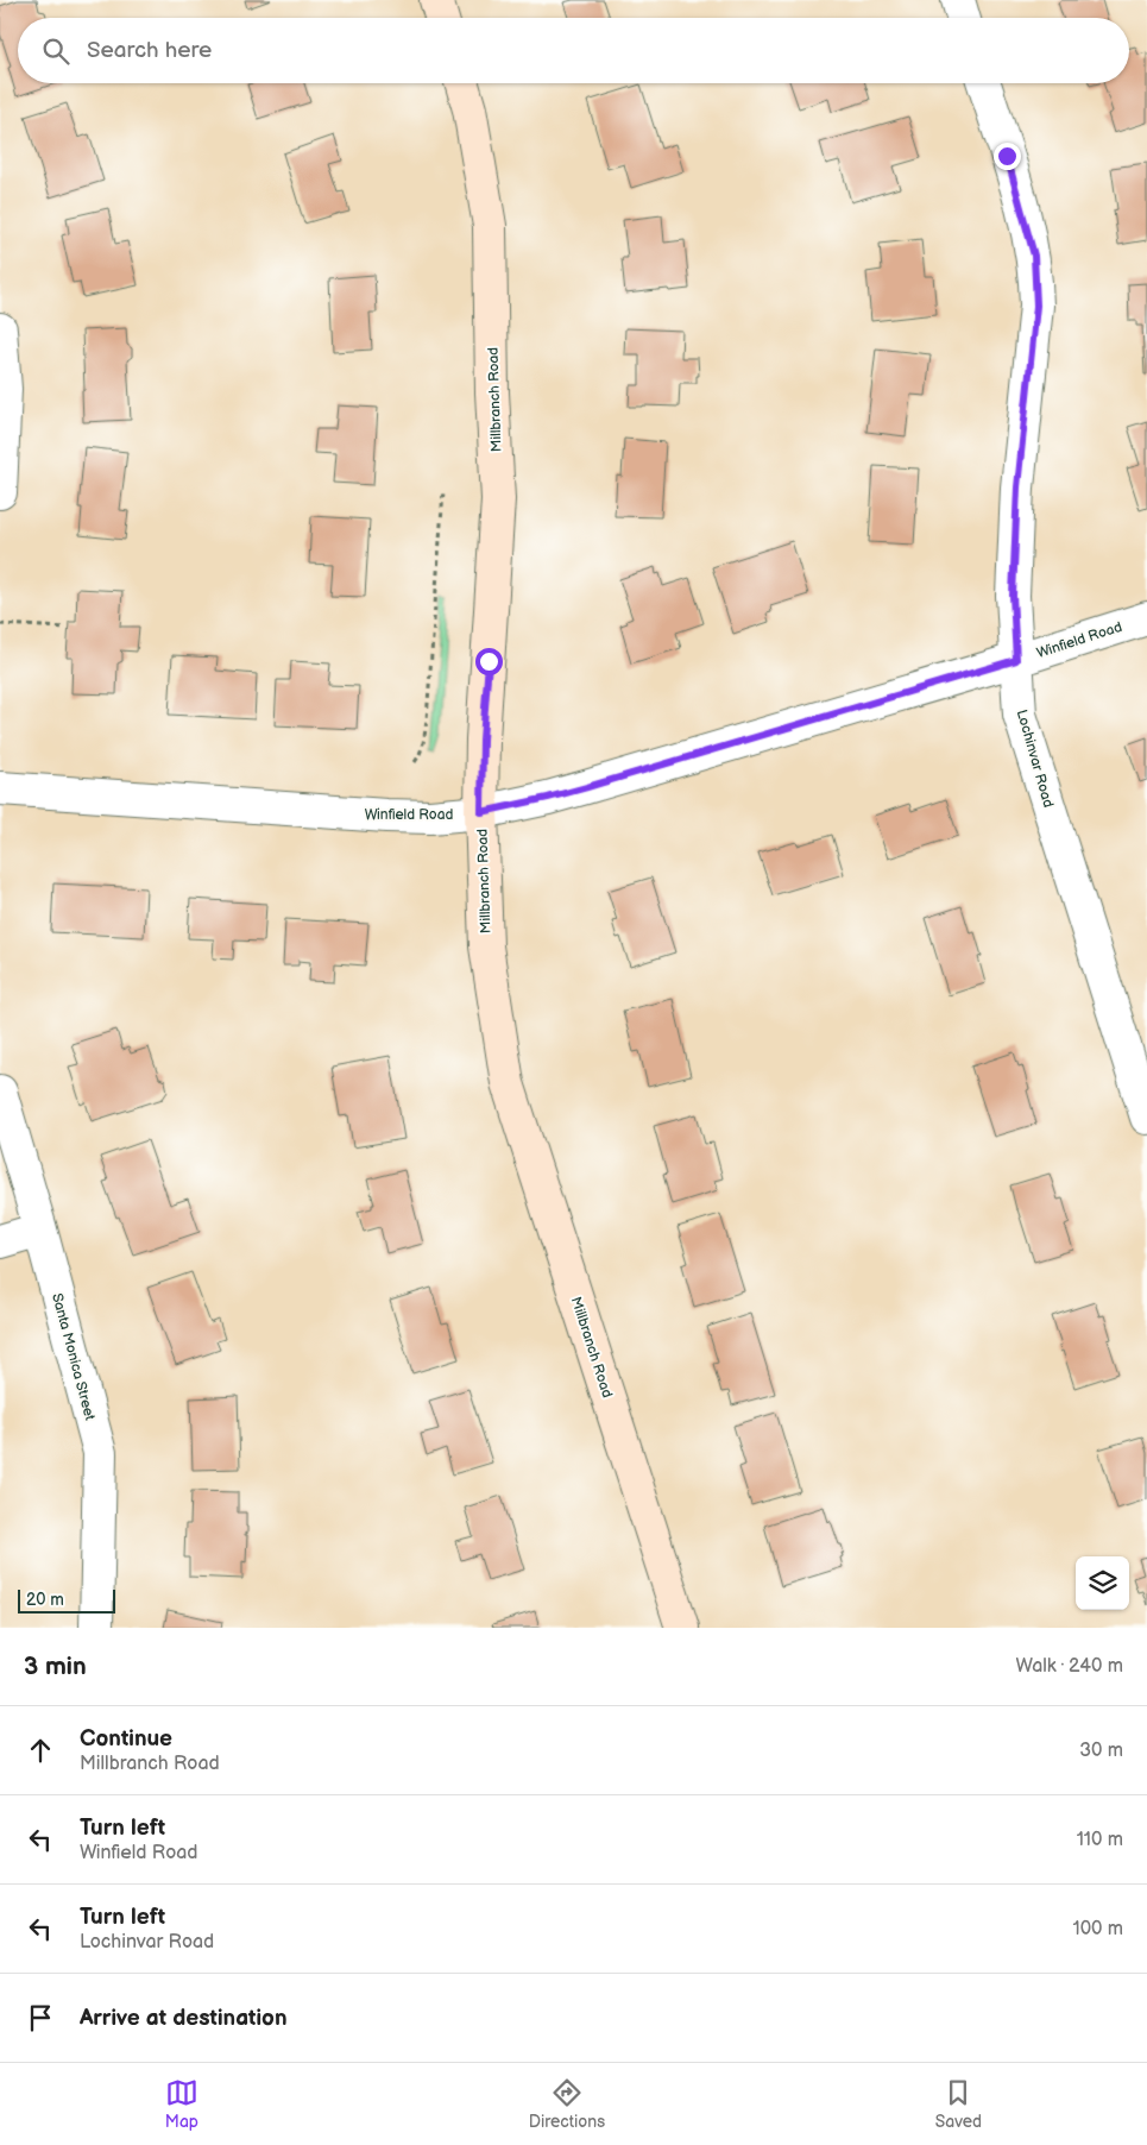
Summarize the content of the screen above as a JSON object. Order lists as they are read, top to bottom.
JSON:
{
  "streets": {
    "main road": ["Millbranch Road"],
    "street": ["Winfield Road", "Lochinvar Road", "Santa Monica Street"]
  },
  "crossings": [
    ["Millbranch Road", "Winfield Road"],
    ["Winfield Road", "Lochinvar Road"]
  ],
  "scale_bar": "20 m",
  "page": {
    "search": "Search here",
    "scale": "20 m",
    "heading": ["3 min", "Walk · 240 m"],
    "list": [
      ["Continue", "Millbranch Road", "30 m"],
      ["Turn left", "Winfield Road", "110 m"],
      ["Turn left", "Lochinvar Road", "100 m"],
      "Arrive at destination"
    ],
    "nav": ["Map", "Directions", "Saved"]
  }
}
